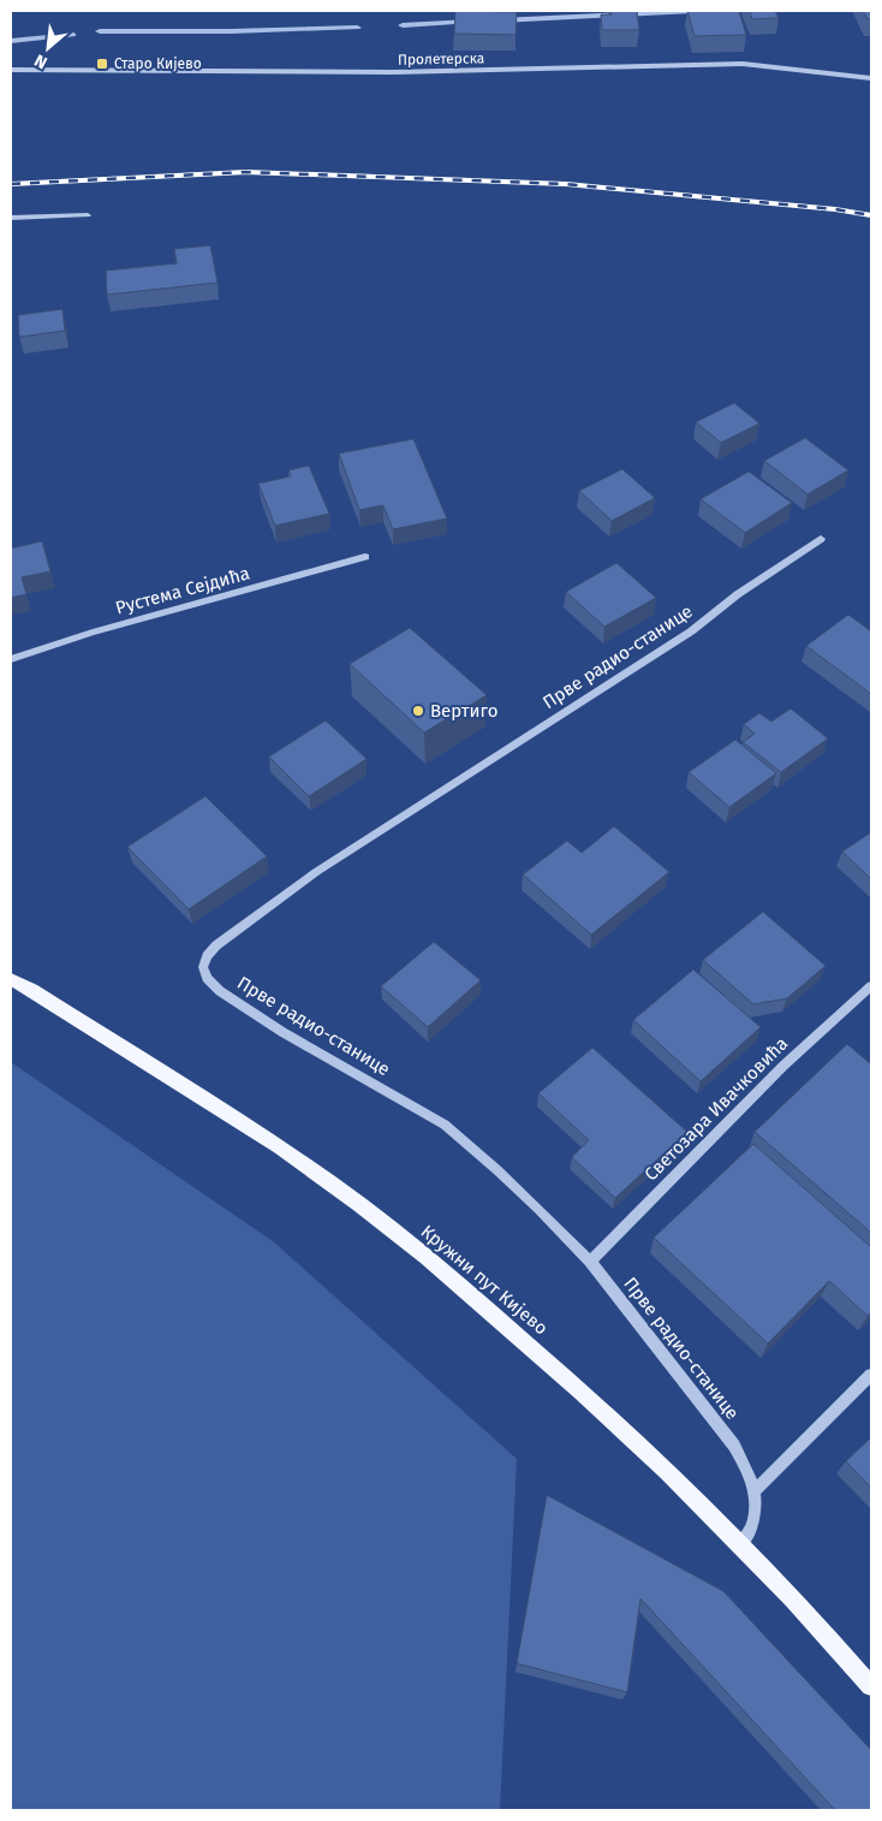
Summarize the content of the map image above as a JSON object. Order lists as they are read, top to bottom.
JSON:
{
  "streets": {
    "main road": ["Кружни пут Кијево"],
    "street": [
      "Пролетерска",
      "Рустема Сејдића",
      "Прве радио-станице",
      "Светозара Ивачковића"
    ]
  },
  "crossings": [
    ["Прве радио-станице", "Светозара Ивачковића"],
    ["Прве радио-станице", "Кружни пут Кијево"]
  ],
  "places": {
    "transit": ["Старо Кијево"],
    "other": ["Вертиго"]
  },
  "north": "bottom left"
}
